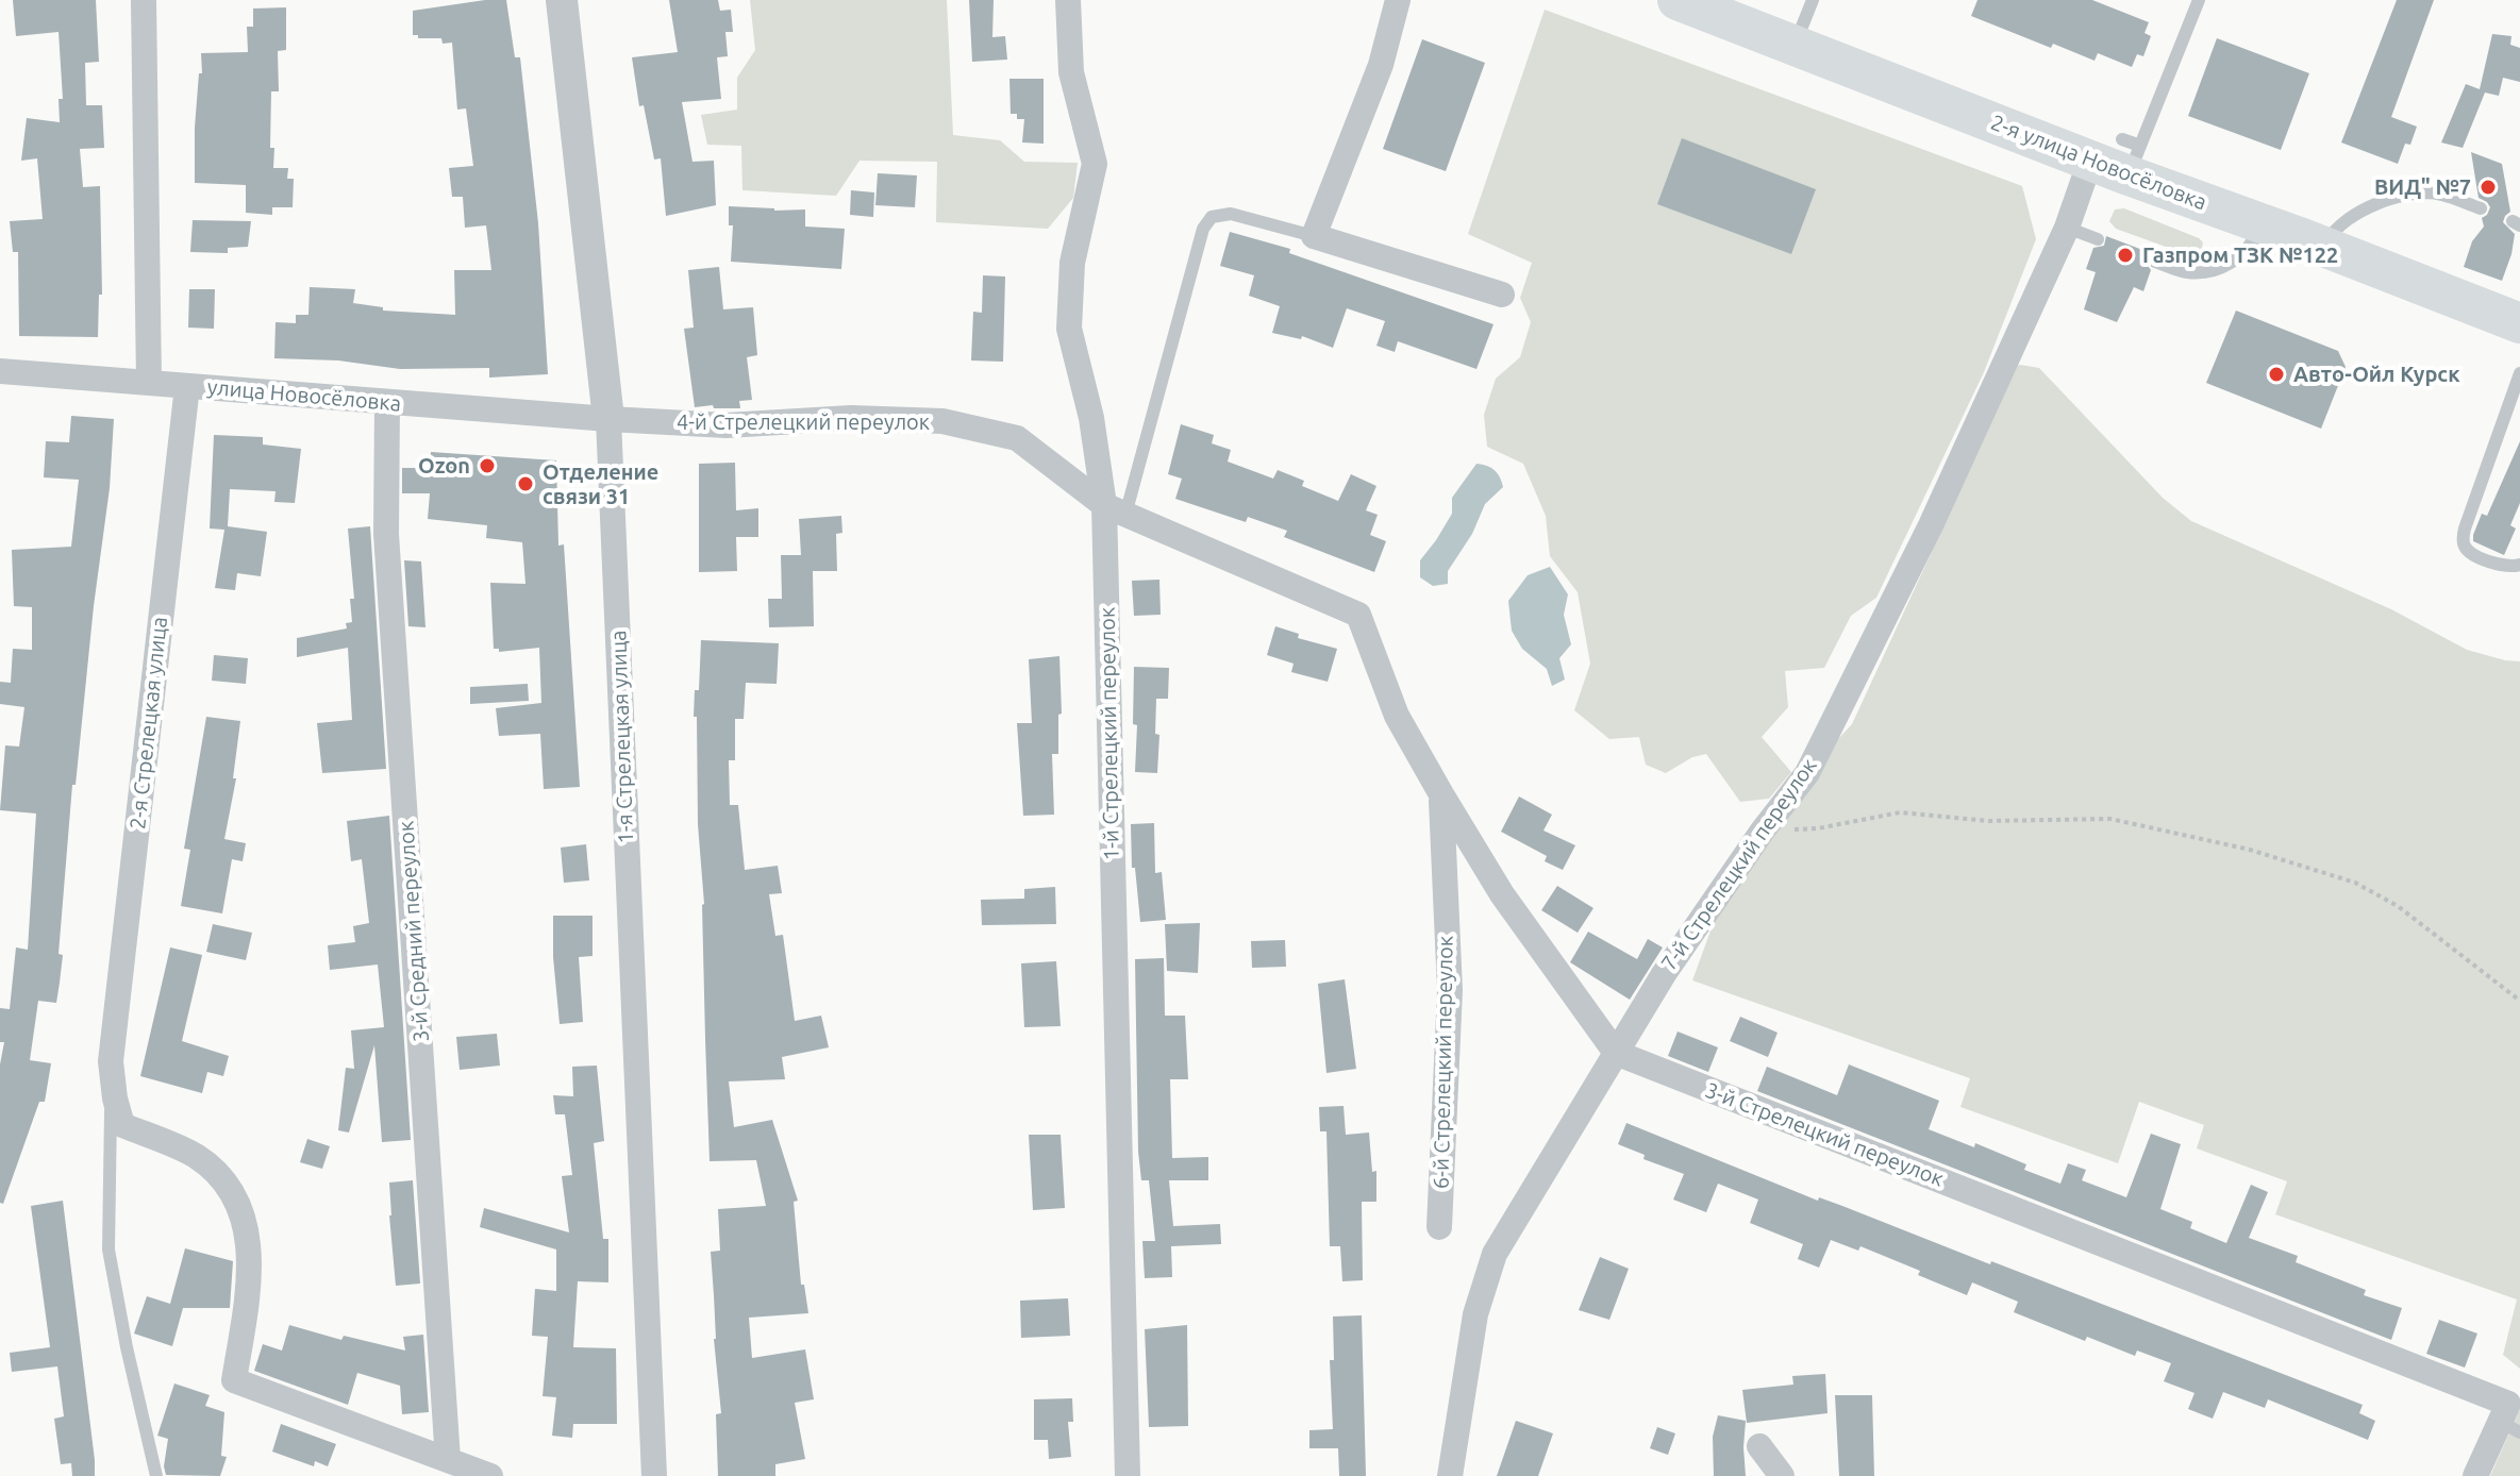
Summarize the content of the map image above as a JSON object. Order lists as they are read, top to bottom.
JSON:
{
  "streets": {
    "main road": ["2-я улица Новосёловка"],
    "street": [
      "улица Новосёловка",
      "4-й Стрелецкий переулок",
      "2-я Стрелецкая улица",
      "1-й Стрелецкий переулок",
      "1-я Стрелецкая улица",
      "7-й Стрелецкий переулок",
      "3-й Средний переулок",
      "6-й Стрелецкий переулок",
      "3-й Стрелецкий переулок"
    ]
  },
  "crossings": [
    ["2-я улица Новосёловка", "7-й Стрелецкий переулок"],
    ["улица Новосёловка", "4-й Стрелецкий переулок"],
    ["улица Новосёловка", "2-я Стрелецкая улица"],
    ["улица Новосёловка", "1-я Стрелецкая улица"],
    ["улица Новосёловка", "3-й Средний переулок"],
    ["4-й Стрелецкий переулок", "1-й Стрелецкий переулок"],
    ["4-й Стрелецкий переулок", "1-я Стрелецкая улица"],
    ["4-й Стрелецкий переулок", "6-й Стрелецкий переулок"],
    ["2-я Стрелецкая улица", "3-й Средний переулок"],
    ["7-й Стрелецкий переулок", "3-й Стрелецкий переулок"]
  ],
  "places": [
    "ВИД\" №7",
    "Газпром ТЗК №122",
    "Авто-Ойл Курск",
    "Ozon",
    "Отделение связи 31"
  ]
}
